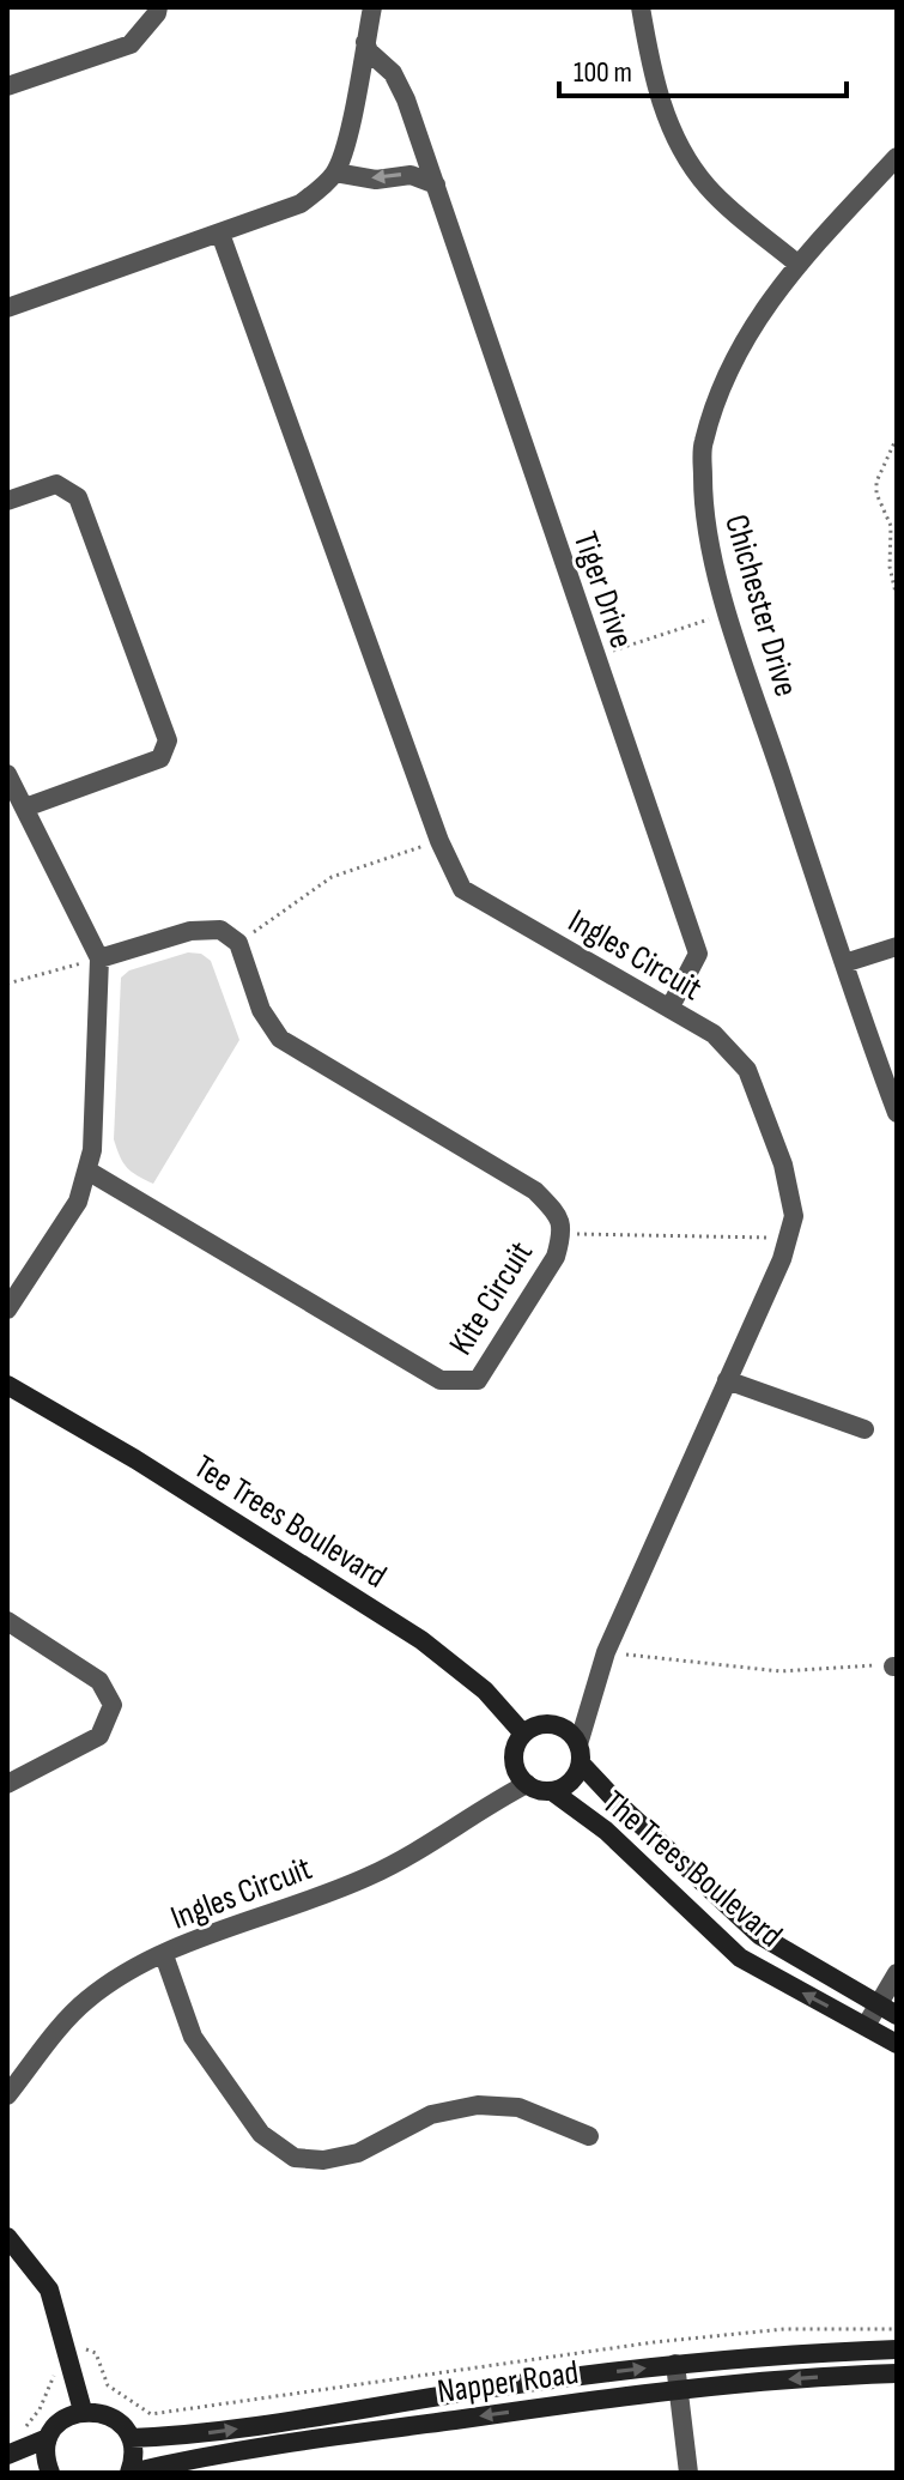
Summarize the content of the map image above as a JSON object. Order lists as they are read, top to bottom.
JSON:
{
  "streets": {
    "street": [
      "Tiger Drive",
      "Chichester Drive",
      "Ingles Circuit",
      "Kite Circuit",
      "Tee Trees Boulevard",
      "The Trees Boulevard",
      "Napper Road"
    ]
  },
  "crossings": [
    ["Tiger Drive", "Ingles Circuit"],
    ["Ingles Circuit", "Tee Trees Boulevard"],
    ["Ingles Circuit", "The Trees Boulevard"],
    ["Tee Trees Boulevard", "The Trees Boulevard"]
  ],
  "scale_bar": "100 m"
}
